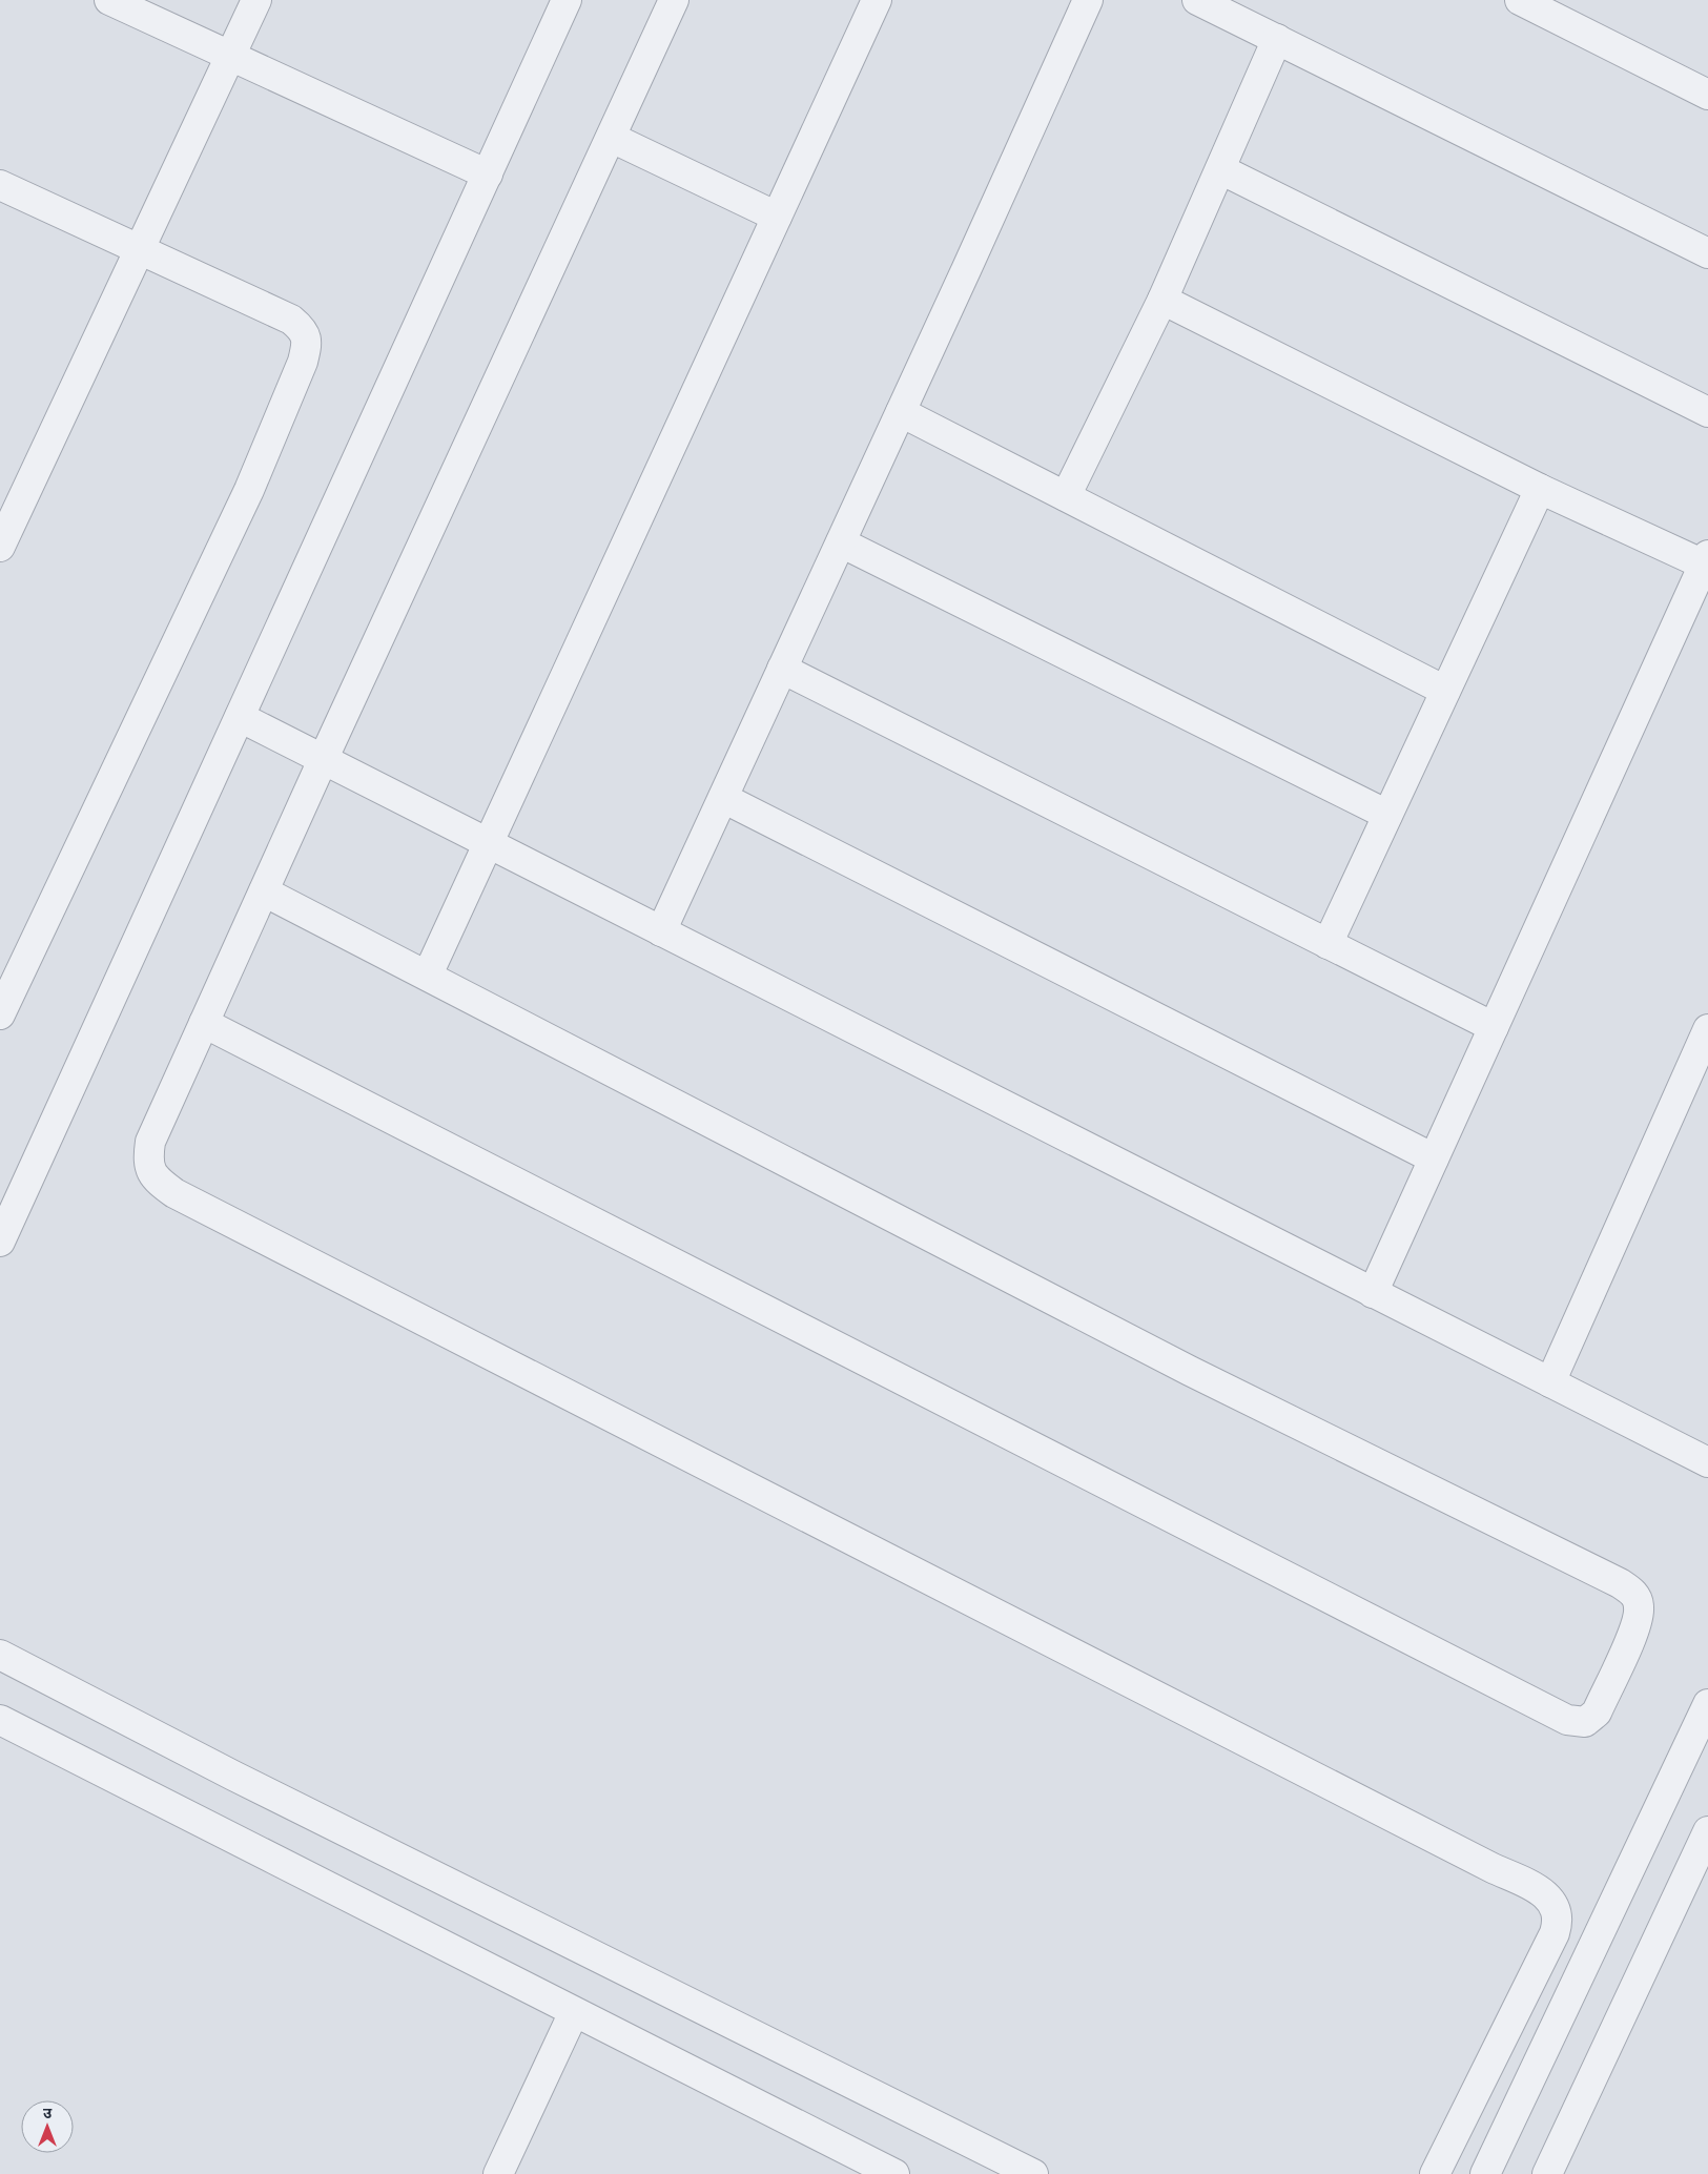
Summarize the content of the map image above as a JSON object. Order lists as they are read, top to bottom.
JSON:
{
  "north": "top"
}
